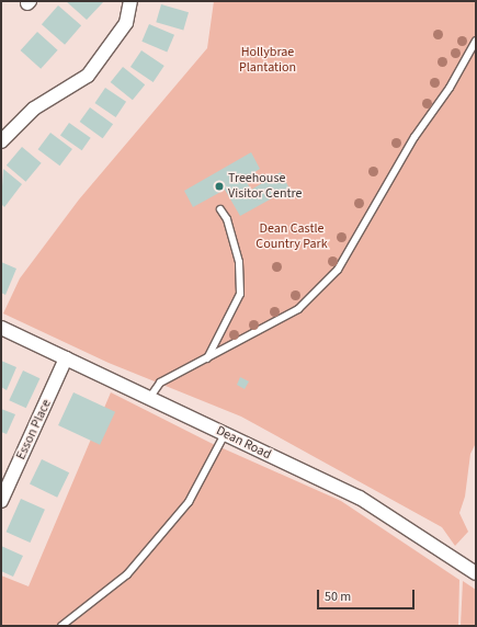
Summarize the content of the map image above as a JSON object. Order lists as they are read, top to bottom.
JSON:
{
  "streets": {
    "street": ["Esson Place", "Dean Road"]
  },
  "crossings": [
    ["Esson Place", "Dean Road"]
  ],
  "parks": ["Hollybrae Plantation", "Dean Castle Country Park"],
  "places": ["Treehouse Visitor Centre"],
  "scale_bar": "50 m"
}
